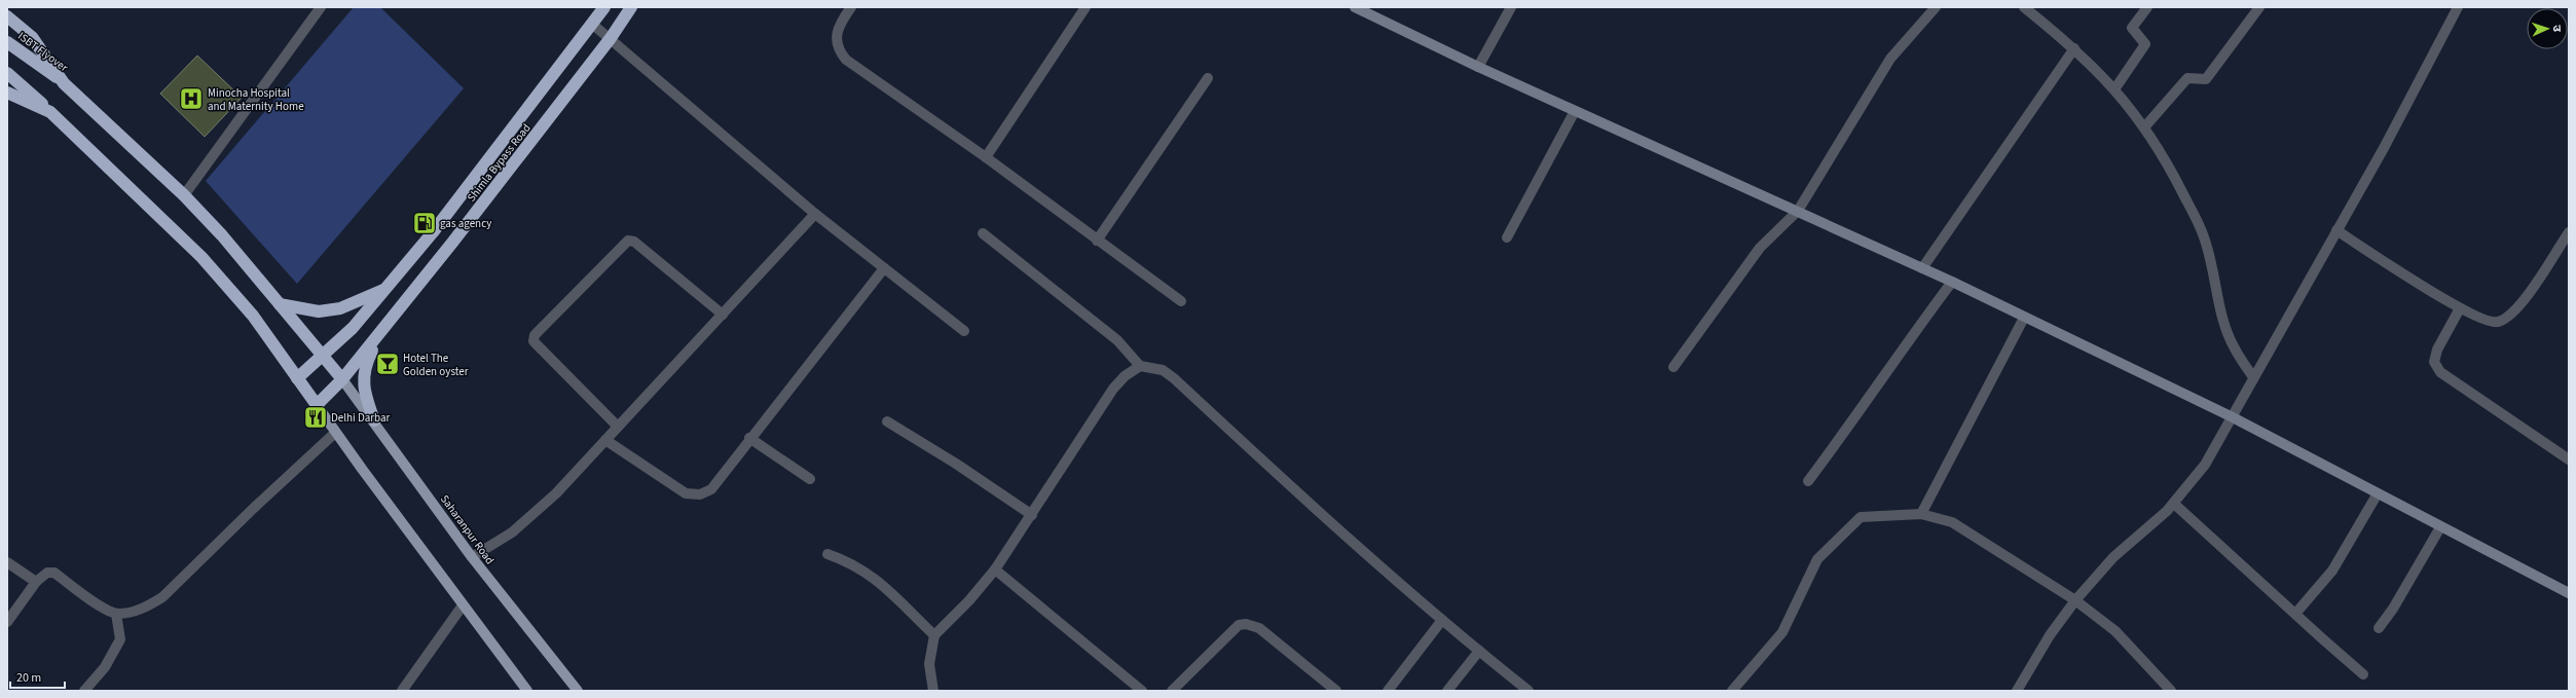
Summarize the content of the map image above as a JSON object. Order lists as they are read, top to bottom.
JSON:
{
  "streets": {
    "highway": ["ISBT Flyover", "Shimla Bypass Road"],
    "main road": ["Saharanpur Road"]
  },
  "crossings": [
    ["Shimla Bypass Road", "Saharanpur Road"]
  ],
  "places": {
    "hospital": ["Minocha Hospital and Maternity Home"],
    "fuel station": ["gas agency"],
    "bar": ["Hotel The Golden oyster"],
    "restaurant": ["Delhi Darbar"]
  },
  "scale_bar": "20 m",
  "north": "right"
}
